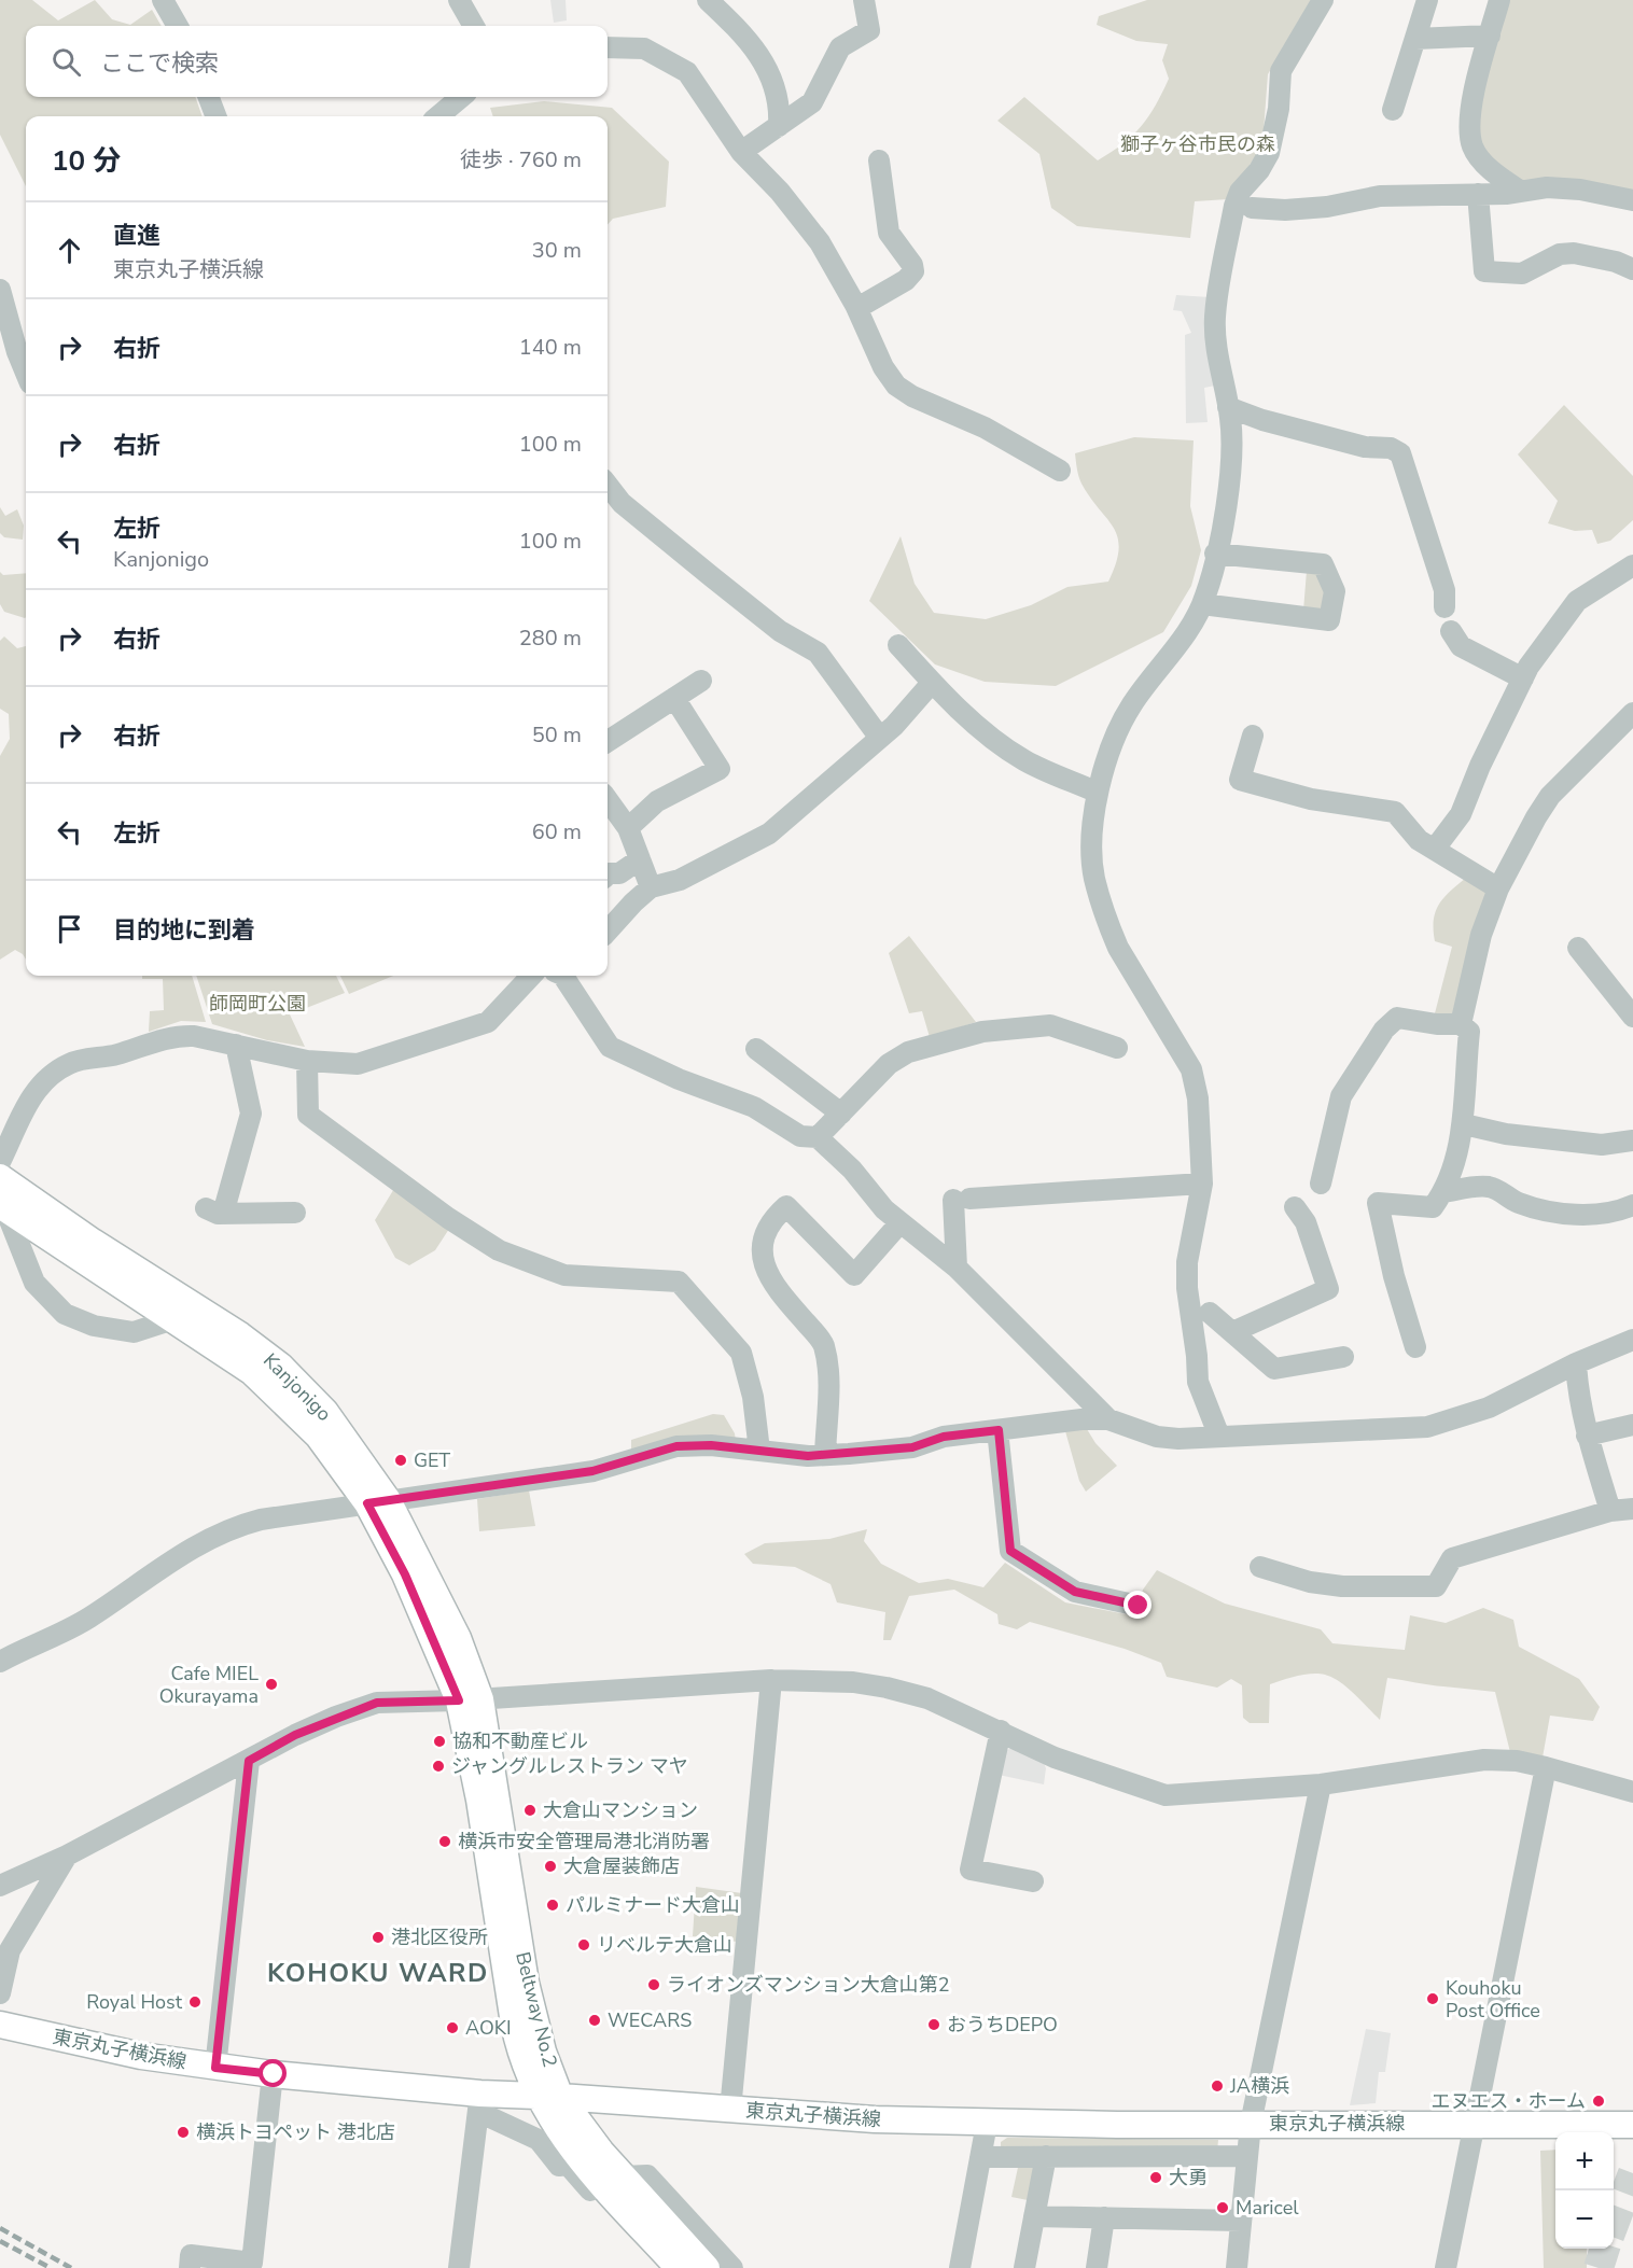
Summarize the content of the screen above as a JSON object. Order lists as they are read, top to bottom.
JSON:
{
  "streets": {
    "main road": ["Kanjonigo", "Beltway No.2", "東京丸子横浜線"]
  },
  "crossings": [
    ["Kanjonigo", "Beltway No.2"],
    ["Beltway No.2", "東京丸子横浜線"]
  ],
  "districts": ["KOHOKU WARD"],
  "parks": ["獅子ヶ谷市民の森", "師岡町公園"],
  "places": [
    "GET",
    "Cafe MIEL Okurayama",
    "協和不動産ビル",
    "ジャングルレストラン マヤ",
    "大倉山マンション",
    "横浜市安全管理局港北消防署",
    "大倉屋装飾店",
    "パルミナード大倉山",
    "港北区役所",
    "リベルテ大倉山",
    "ライオンズマンション大倉山第2",
    "Kouhoku Post Office",
    "Royal Host",
    "WECARS",
    "おうちDEPO",
    "AOKI",
    "JA横浜",
    "エヌエス・ホーム",
    "横浜トヨペット 港北店",
    "大勇",
    "Maricel"
  ],
  "page": {
    "search": "ここで検索",
    "heading": ["10 分", "徒歩 · 760 m"],
    "list": [
      ["直進", "東京丸子横浜線", "30 m"],
      ["右折", "140 m"],
      ["右折", "100 m"],
      ["左折", "Kanjonigo", "100 m"],
      ["右折", "280 m"],
      ["右折", "50 m"],
      ["左折", "60 m"],
      "目的地に到着"
    ],
    "map_buttons": ["+", "−"]
  }
}
